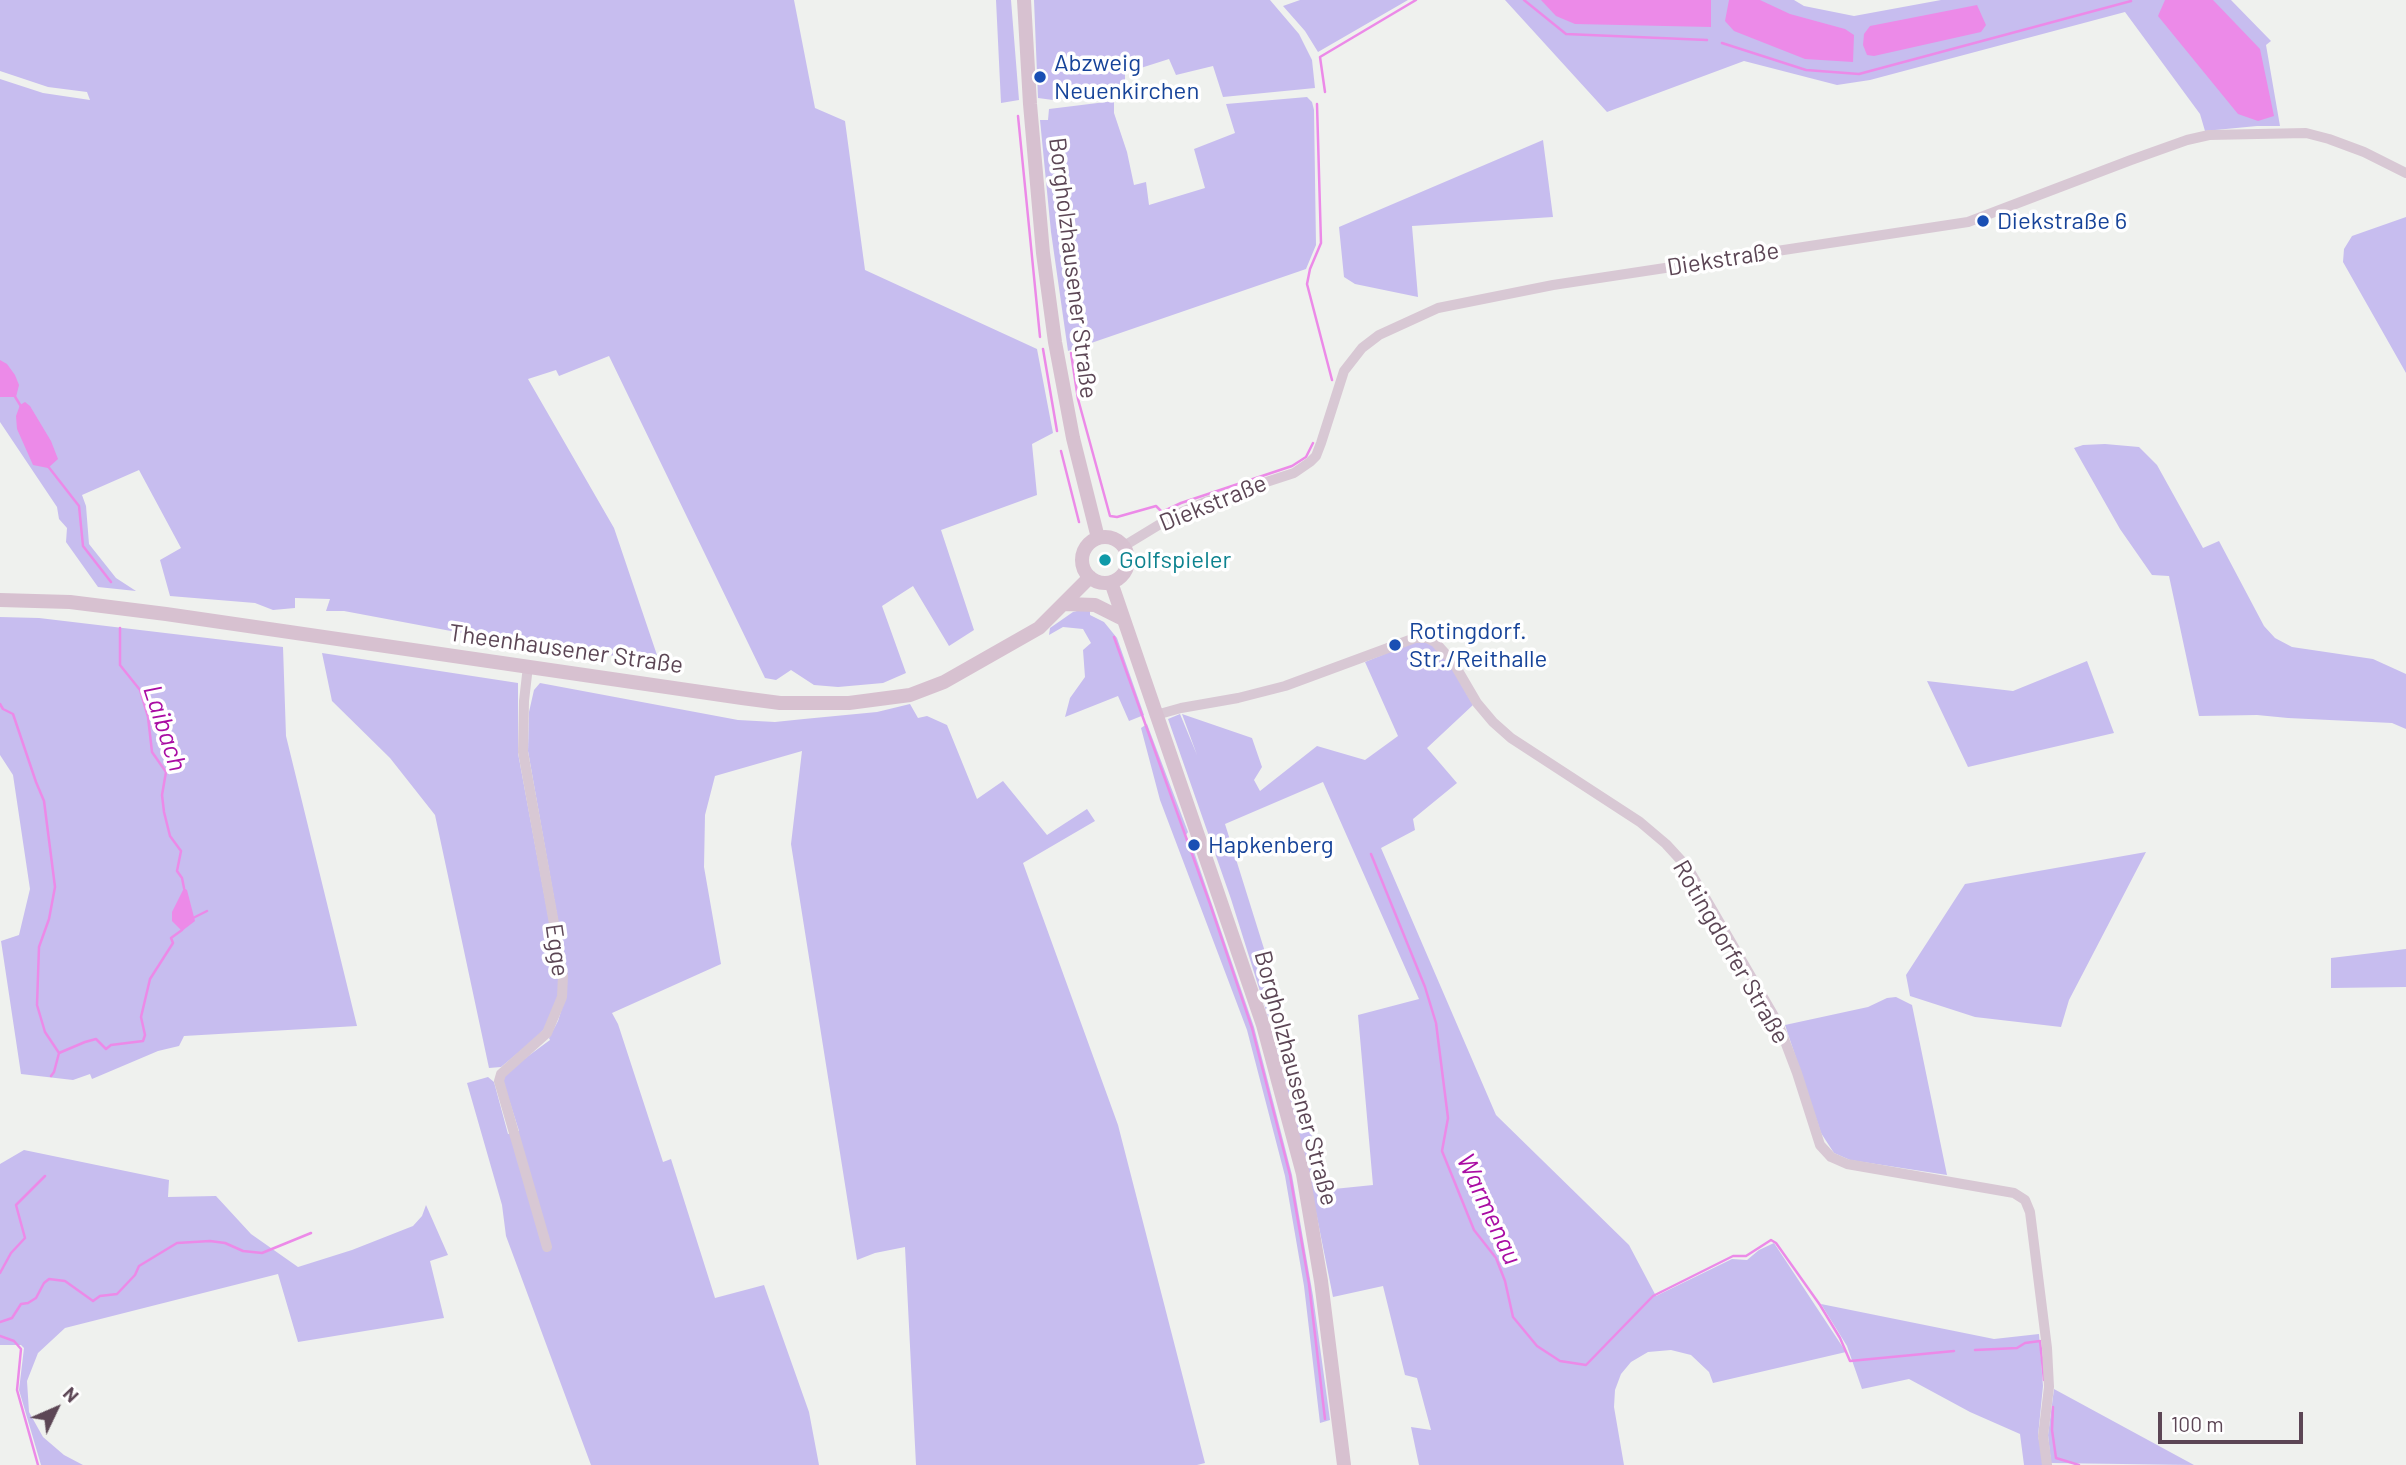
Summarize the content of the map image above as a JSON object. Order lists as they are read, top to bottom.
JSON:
{
  "streets": {
    "main road": ["Borgholzhausener Straße", "Theenhausener Straße"],
    "street": ["Diekstraße", "Egge", "Rotingdorfer Straße"]
  },
  "crossings": [
    ["Diekstraße", "Borgholzhausener Straße"],
    ["Diekstraße", "Theenhausener Straße"],
    ["Borgholzhausener Straße", "Theenhausener Straße"],
    ["Borgholzhausener Straße", "Rotingdorfer Straße"],
    ["Theenhausener Straße", "Egge"]
  ],
  "water": ["Laibach", "Warmenau"],
  "places": [
    "Abzweig Neuenkirchen",
    "Diekstraße 6",
    "Golfspieler",
    "Rotingdorf. Str./Reithalle",
    "Hapkenberg"
  ],
  "scale_bar": "100 m",
  "north": "top right"
}
